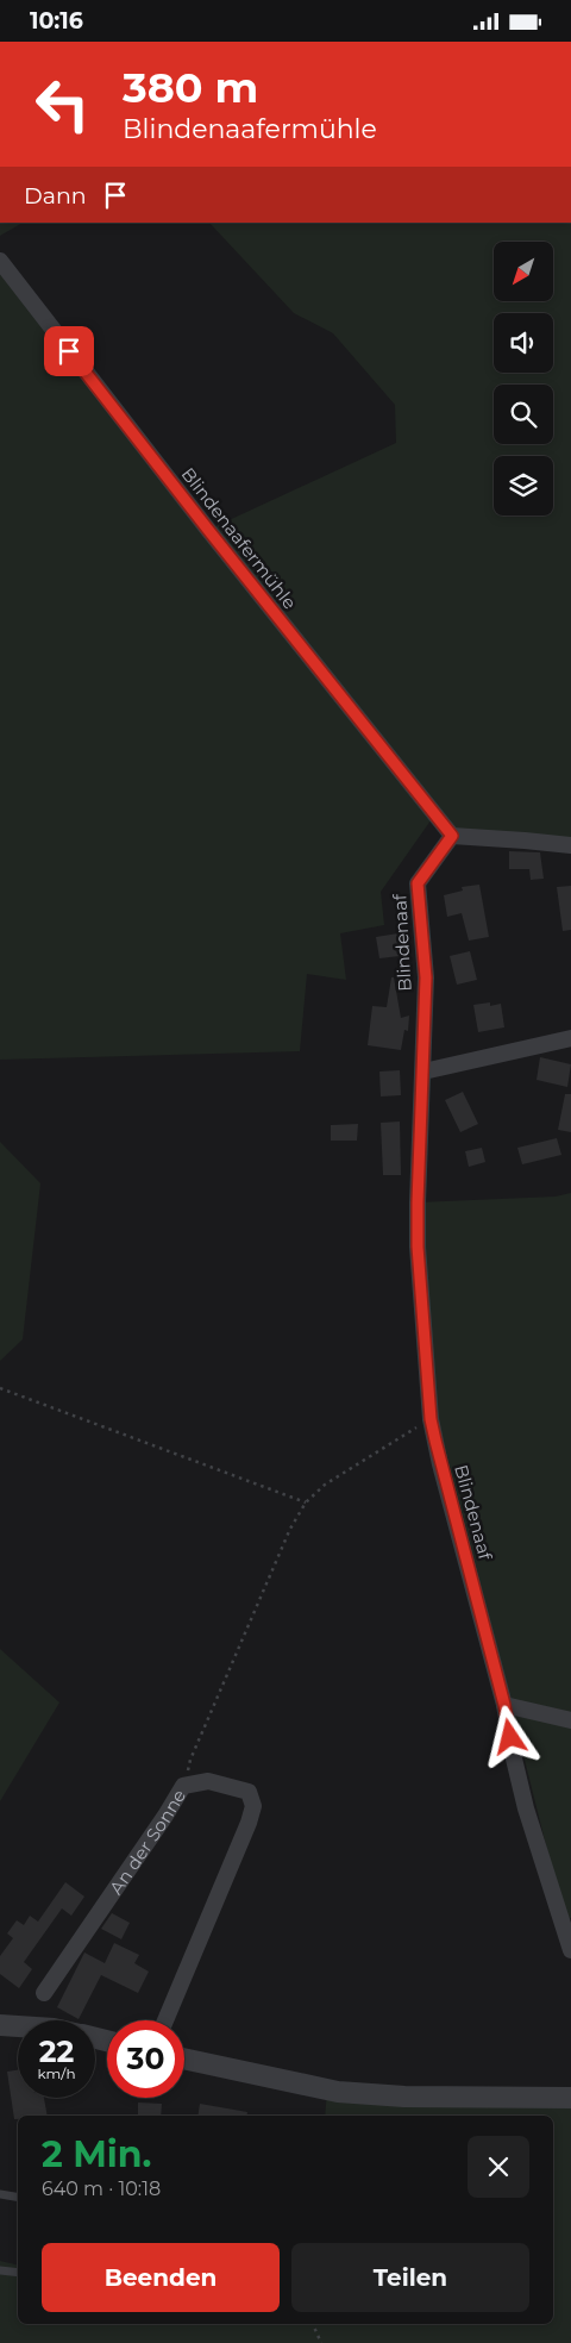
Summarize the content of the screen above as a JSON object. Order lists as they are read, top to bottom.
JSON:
{
  "streets": {
    "street": ["Blindenaafermühle", "Blindenaaf", "An der Sonne"]
  },
  "crossings": [
    ["Blindenaafermühle", "Blindenaaf"]
  ],
  "north": "bottom left",
  "page": {
    "status": "10:16",
    "turn": ["380 m", "Blindenaafermühle"],
    "then": "Dann",
    "speed": "22 km/h",
    "limit": "30",
    "heading": ["2 Min.", "640 m · 10:18"],
    "buttons": ["Beenden", "Teilen"]
  }
}
